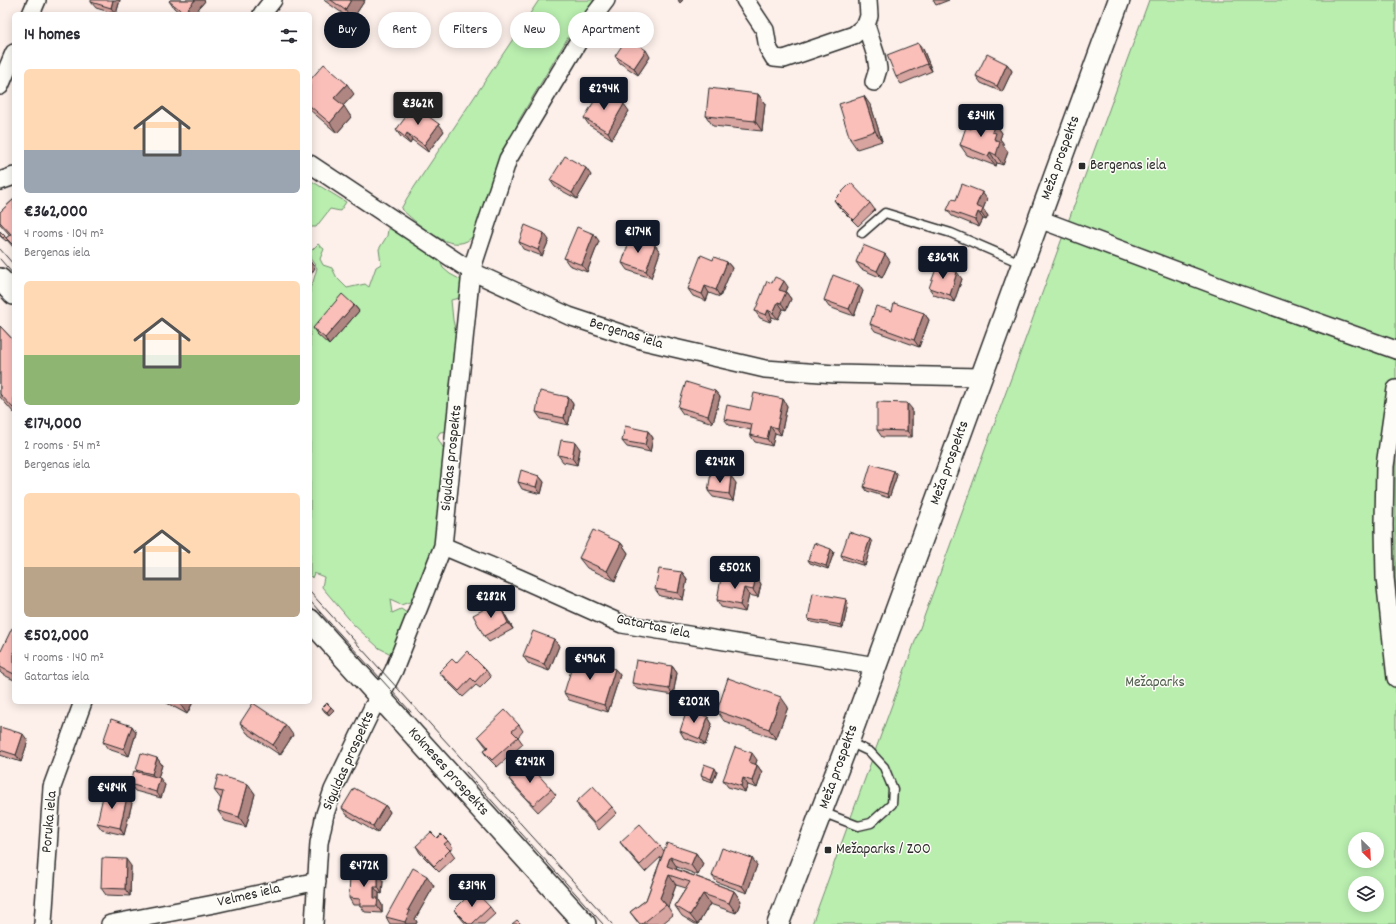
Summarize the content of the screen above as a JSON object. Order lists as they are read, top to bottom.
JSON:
{
  "streets": {
    "street": [
      "Meža prospekts",
      "Bergenas iela",
      "Siguldas prospekts",
      "Gatartas iela",
      "Kokneses prospekts",
      "Poruka iela",
      "Velmes iela"
    ]
  },
  "crossings": [
    ["Meža prospekts", "Bergenas iela"],
    ["Meža prospekts", "Gatartas iela"],
    ["Bergenas iela", "Siguldas prospekts"],
    ["Siguldas prospekts", "Gatartas iela"],
    ["Siguldas prospekts", "Kokneses prospekts"],
    ["Siguldas prospekts", "Velmes iela"]
  ],
  "parks": ["Mežaparks"],
  "places": {
    "transit": ["Bergenas iela", "Mežaparks / ZOO"]
  },
  "north": "bottom right",
  "page": {
    "chip": [
      "Buy",
      "Rent",
      "Filters",
      "New",
      "Apartment"
    ],
    "heading": "14 homes",
    "list": [
      {
        "name": "€362,000",
        "note": "4 rooms · 104 m² · Bergenas iela"
      },
      {
        "name": "€174,000",
        "note": "2 rooms · 54 m² · Bergenas iela"
      },
      {
        "name": "€502,000",
        "note": "4 rooms · 140 m² · Gatartas iela"
      }
    ],
    "price": [
      "€294K",
      "€362K",
      "€341K",
      "€174K",
      "€369K",
      "€242K",
      "€502K",
      "€282K",
      "€496K",
      "€202K",
      "€242K",
      "€484K",
      "€472K",
      "€319K"
    ]
  }
}
